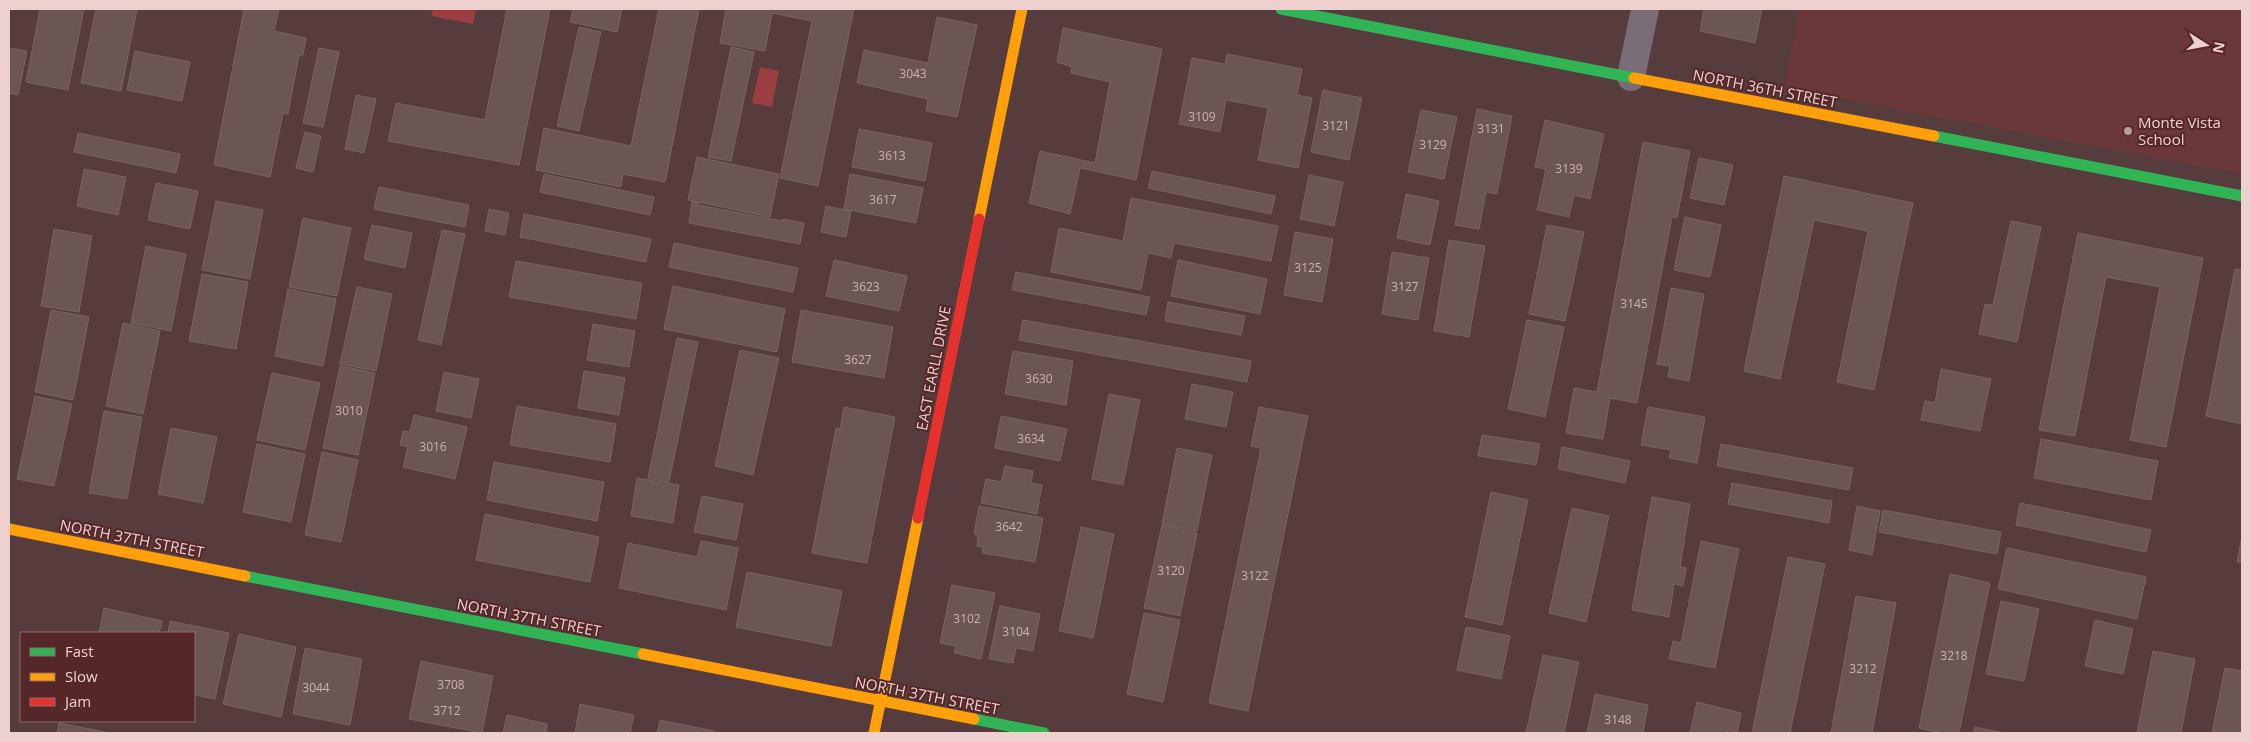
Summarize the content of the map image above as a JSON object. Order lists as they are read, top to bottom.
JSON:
{
  "streets": {
    "street": ["NORTH 36TH STREET", "EAST EARLL DRIVE", "NORTH 37TH STREET"]
  },
  "crossings": [
    ["EAST EARLL DRIVE", "NORTH 37TH STREET"]
  ],
  "places": ["Monte Vista School"],
  "house_numbers": [
    "3043",
    "3109",
    "3121",
    "3131",
    "3129",
    "3613",
    "3139",
    "3617",
    "3125",
    "3623",
    "3127",
    "3145",
    "3627",
    "3630",
    "3010",
    "3634",
    "3016",
    "3642",
    "3120",
    "3122",
    "3102",
    "3104",
    "3218",
    "3212",
    "3708",
    "3044",
    "3712",
    "3148"
  ],
  "legend": ["Fast", "Slow", "Jam"],
  "north": "right"
}
